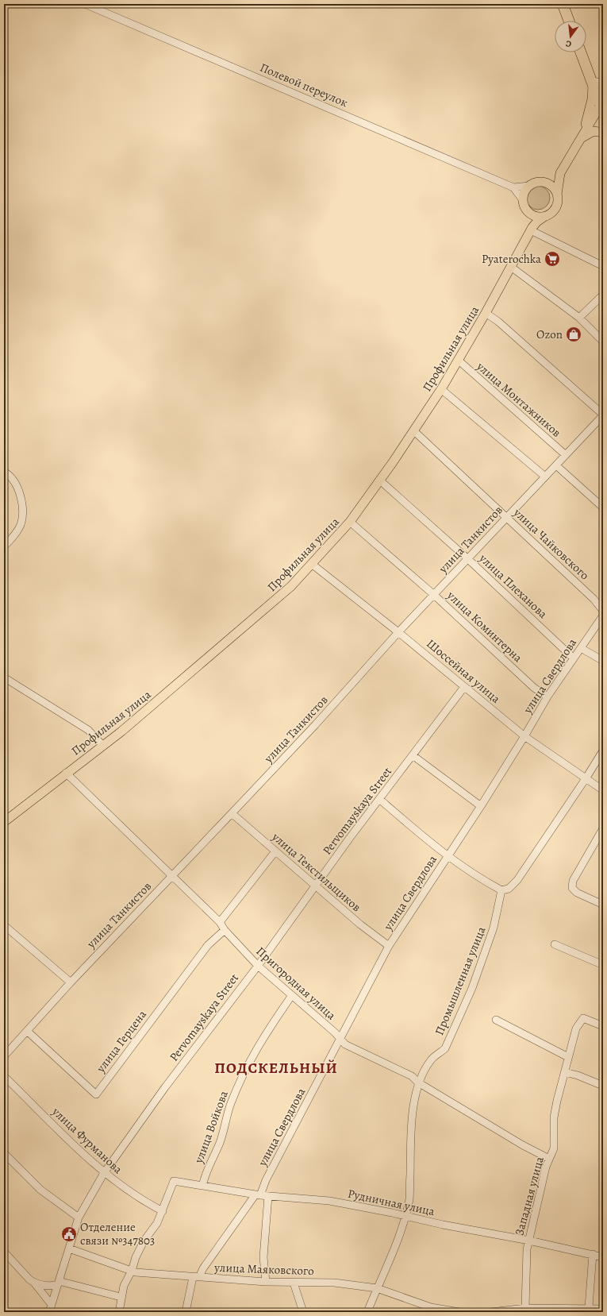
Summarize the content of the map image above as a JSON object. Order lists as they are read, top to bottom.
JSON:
{
  "streets": {
    "main road": ["Профильная улица"],
    "street": [
      "Полевой переулок",
      "улица Монтажников",
      "улица Танкистов",
      "улица Чайковского",
      "улица Плеханова",
      "улица Коминтерна",
      "Шоссейная улица",
      "улица Свердлова",
      "Pervomayskaya Street",
      "улица Текстильщиков",
      "Промышленная улица",
      "Пригородная улица",
      "улица Герцена",
      "улица Войкова",
      "улица Фурманова",
      "Западная улица",
      "Рудничная улица",
      "улица Маяковского"
    ]
  },
  "crossings": [
    ["Профильная улица", "улица Монтажников"],
    ["Профильная улица", "улица Чайковского"],
    ["Профильная улица", "улица Плеханова"],
    ["Профильная улица", "улица Коминтерна"],
    ["Профильная улица", "Шоссейная улица"],
    ["Профильная улица", "Пригородная улица"],
    ["улица Монтажников", "улица Танкистов"],
    ["улица Танкистов", "улица Чайковского"],
    ["улица Танкистов", "улица Плеханова"],
    ["улица Танкистов", "улица Коминтерна"],
    ["улица Танкистов", "Шоссейная улица"],
    ["улица Танкистов", "улица Текстильщиков"],
    ["улица Танкистов", "Пригородная улица"],
    ["улица Танкистов", "улица Герцена"],
    ["улица Плеханова", "улица Свердлова"],
    ["улица Коминтерна", "улица Свердлова"],
    ["Шоссейная улица", "улица Свердлова"],
    ["Шоссейная улица", "Pervomayskaya Street"],
    ["улица Свердлова", "улица Текстильщиков"],
    ["улица Свердлова", "Пригородная улица"],
    ["улица Свердлова", "Рудничная улица"],
    ["улица Свердлова", "улица Маяковского"],
    ["Pervomayskaya Street", "улица Текстильщиков"],
    ["Pervomayskaya Street", "Пригородная улица"],
    ["Pervomayskaya Street", "улица Фурманова"],
    ["Pervomayskaya Street", "улица Маяковского"],
    ["Промышленная улица", "Пригородная улица"],
    ["Промышленная улица", "Рудничная улица"],
    ["Промышленная улица", "улица Маяковского"],
    ["Пригородная улица", "улица Герцена"],
    ["Пригородная улица", "улица Войкова"],
    ["Пригородная улица", "Западная улица"],
    ["улица Войкова", "Рудничная улица"],
    ["улица Фурманова", "Рудничная улица"],
    ["Западная улица", "Рудничная улица"]
  ],
  "districts": ["ПОДСКЕЛЬНЫЙ"],
  "places": {
    "supermarket": ["Pyaterochka"],
    "shop": ["Ozon"],
    "public building": ["Отделение связи №347803"]
  },
  "north": "bottom"
}
